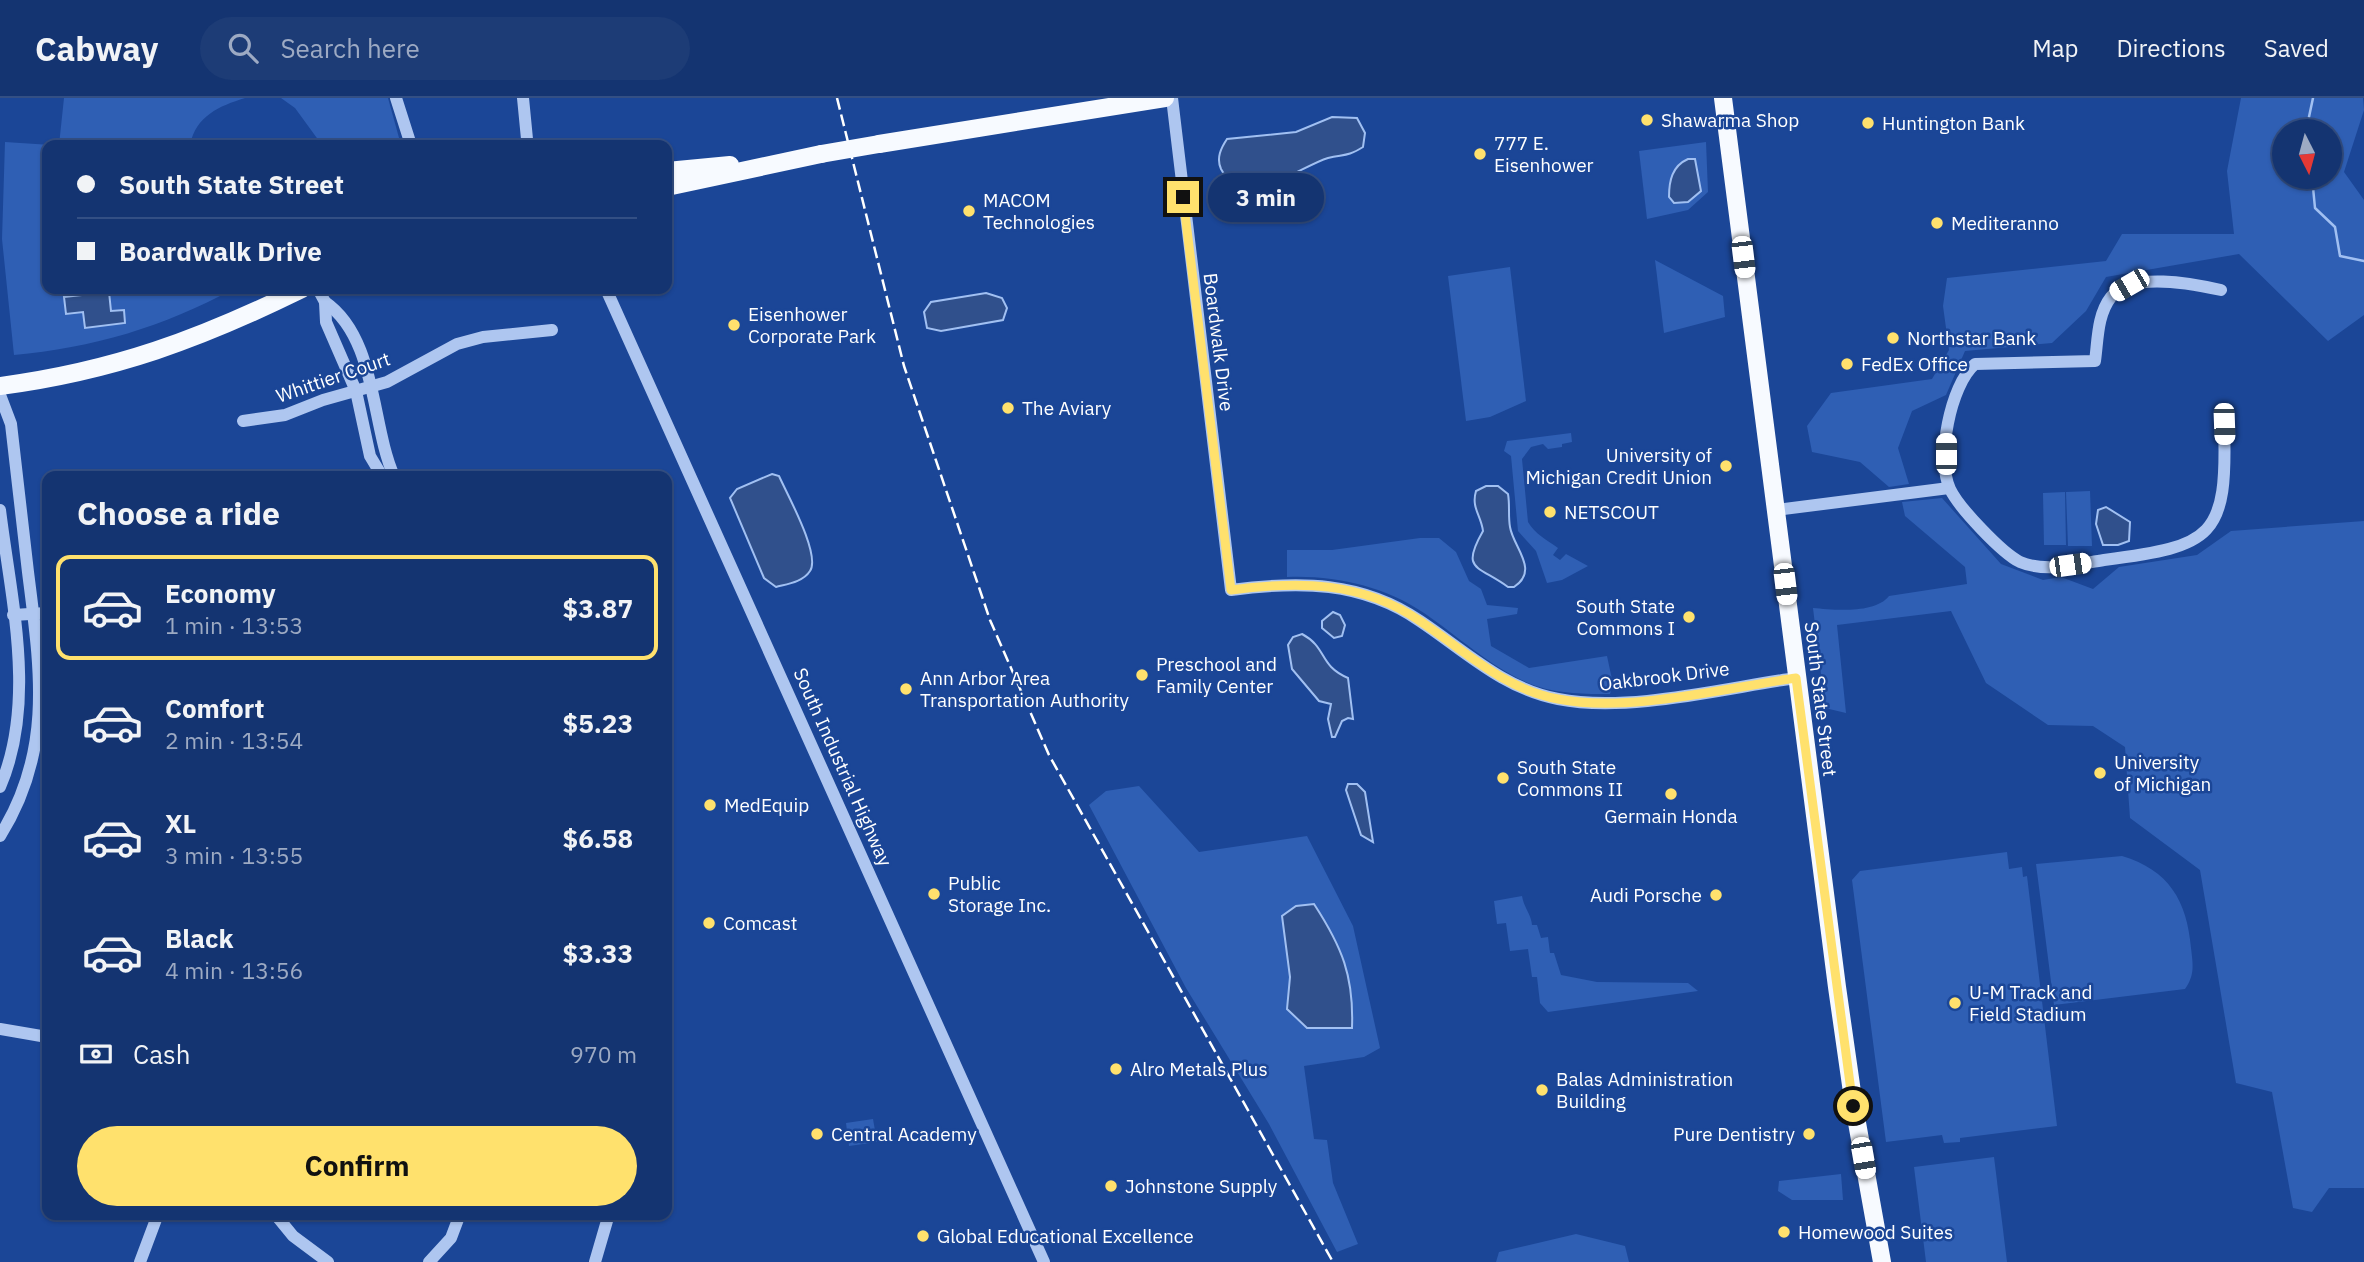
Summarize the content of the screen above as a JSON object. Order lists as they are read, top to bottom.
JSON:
{
  "streets": {
    "main road": ["South State Street"],
    "street": [
      "Boardwalk Drive",
      "Whittier Court",
      "Oakbrook Drive",
      "South Industrial Highway"
    ]
  },
  "crossings": [
    ["Boardwalk Drive", "Oakbrook Drive"],
    ["Oakbrook Drive", "South State Street"]
  ],
  "places": [
    "Shawarma Shop",
    "Huntington Bank",
    "777 E. Eisenhower",
    "MACOM Technologies",
    "Mediteranno",
    "Eisenhower Corporate Park",
    "Northstar Bank",
    "FedEx Office",
    "The Aviary",
    "University of Michigan Credit Union",
    "NETSCOUT",
    "South State Commons I",
    "Preschool and Family Center",
    "Ann Arbor Area Transportation Authority",
    "University of Michigan",
    "South State Commons II",
    "Germain Honda",
    "MedEquip",
    "Public Storage Inc.",
    "Audi Porsche",
    "Comcast",
    "U-M Track and Field Stadium",
    "Alro Metals Plus",
    "Balas Administration Building",
    "Central Academy",
    "Pure Dentistry",
    "Johnstone Supply",
    "Homewood Suites",
    "Global Educational Excellence"
  ],
  "north": "bottom",
  "page": {
    "header": "Cabway",
    "search": "Search here",
    "nav": ["Map", "Directions", "Saved"],
    "banner": ["South State Street", "Boardwalk Drive"],
    "bubble": "3 min",
    "heading": "Choose a ride",
    "list": [
      {
        "name": "Economy",
        "note": "1 min · 13:53",
        "value": "$3.87"
      },
      {
        "name": "Comfort",
        "note": "2 min · 13:54",
        "value": "$5.23"
      },
      {
        "name": "XL",
        "note": "3 min · 13:55",
        "value": "$6.58"
      },
      {
        "name": "Black",
        "note": "4 min · 13:56",
        "value": "$3.33"
      }
    ],
    "pay": ["Cash", "970 m"],
    "buttons": "Confirm"
  }
}
